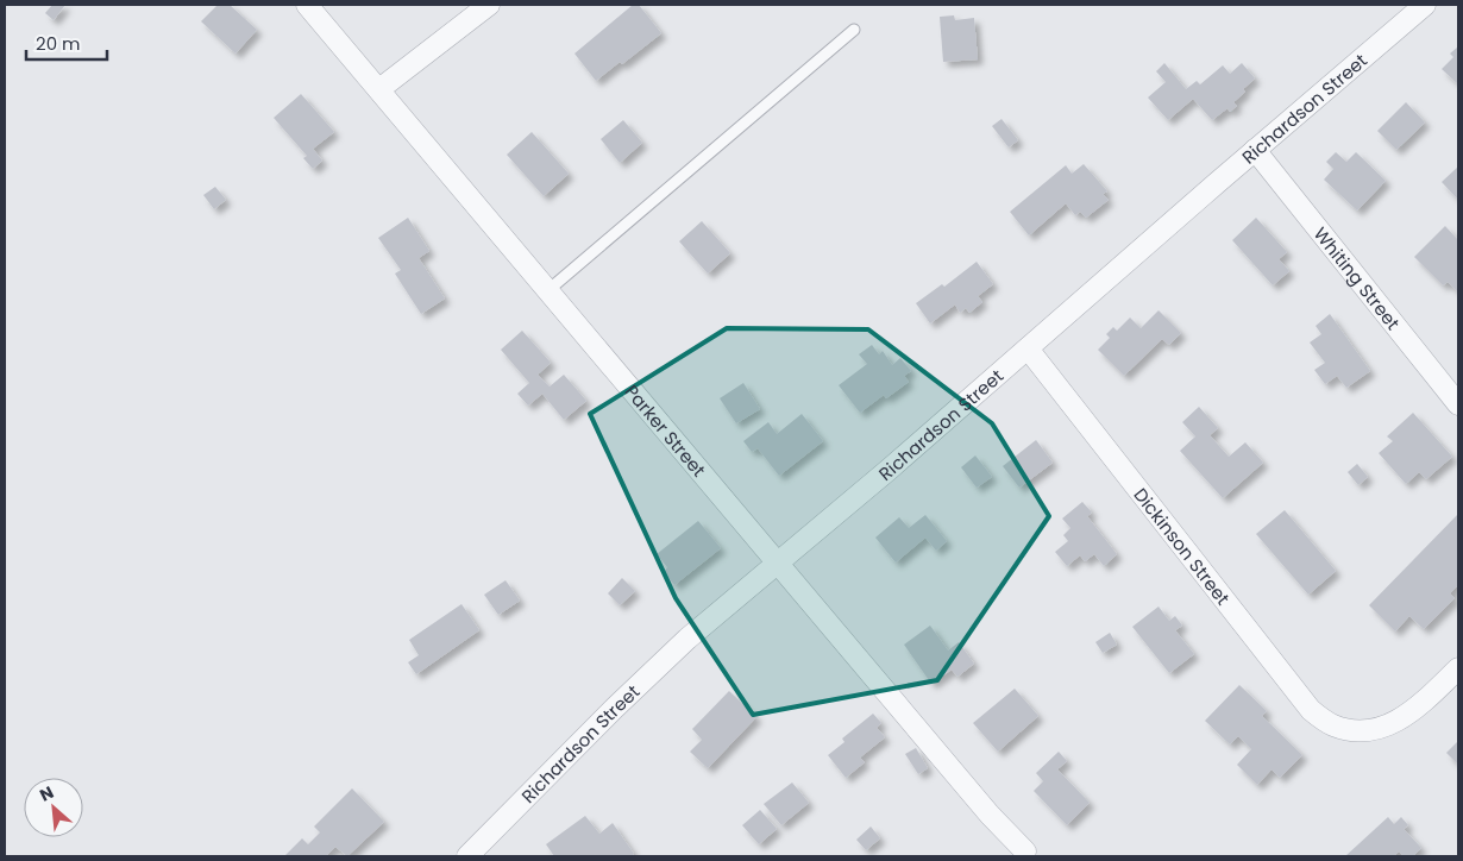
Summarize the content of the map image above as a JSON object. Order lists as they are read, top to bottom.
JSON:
{
  "streets": {
    "street": [
      "Richardson Street",
      "Whiting Street",
      "Parker Street",
      "Dickinson Street"
    ]
  },
  "crossings": [
    ["Richardson Street", "Whiting Street"],
    ["Richardson Street", "Parker Street"],
    ["Richardson Street", "Dickinson Street"]
  ],
  "scale_bar": "20 m",
  "north": "top left"
}
